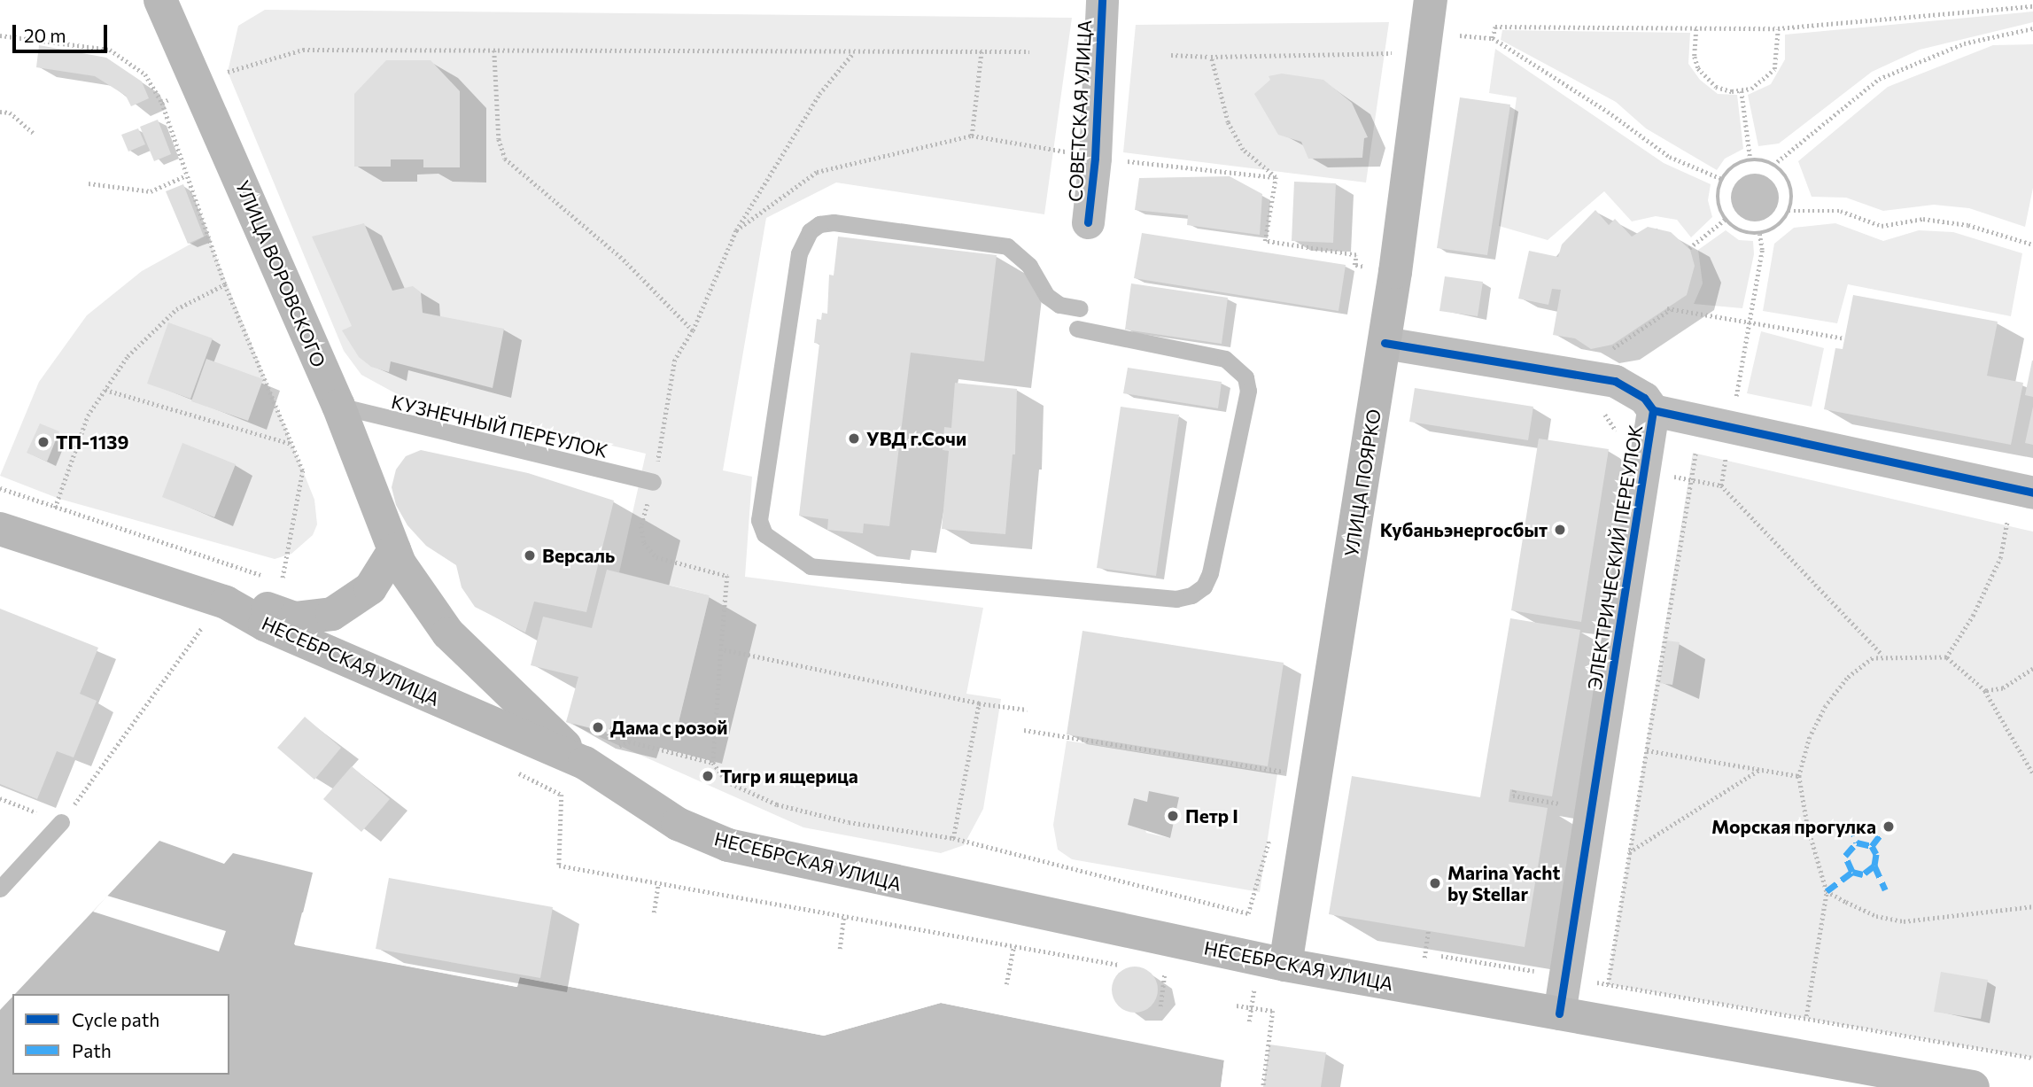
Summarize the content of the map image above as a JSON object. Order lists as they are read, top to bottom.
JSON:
{
  "streets": {
    "main road": ["УЛИЦА ВОРОВСКОГО", "УЛИЦА ПОЯРКО", "НЕСЕБРСКАЯ УЛИЦА"],
    "street": ["СОВЕТСКАЯ УЛИЦА", "ЭЛЕКТРИЧЕСКИЙ ПЕРЕУЛОК"],
    "lane": ["КУЗНЕЧНЫЙ ПЕРЕУЛОК"]
  },
  "crossings": [
    ["УЛИЦА ВОРОВСКОГО", "КУЗНЕЧНЫЙ ПЕРЕУЛОК"],
    ["УЛИЦА ВОРОВСКОГО", "НЕСЕБРСКАЯ УЛИЦА"],
    ["УЛИЦА ПОЯРКО", "НЕСЕБРСКАЯ УЛИЦА"],
    ["ЭЛЕКТРИЧЕСКИЙ ПЕРЕУЛОК", "НЕСЕБРСКАЯ УЛИЦА"]
  ],
  "places": [
    "УВД г.Сочи",
    "ТП-1139",
    "Кубаньэнергосбыт",
    "Версаль",
    "Дама с розой",
    "Тигр и ящерица",
    "Петр I",
    "Морская прогулка",
    "Marina Yacht by Stellar"
  ],
  "legend": ["Cycle path", "Path"],
  "scale_bar": "20 m"
}
